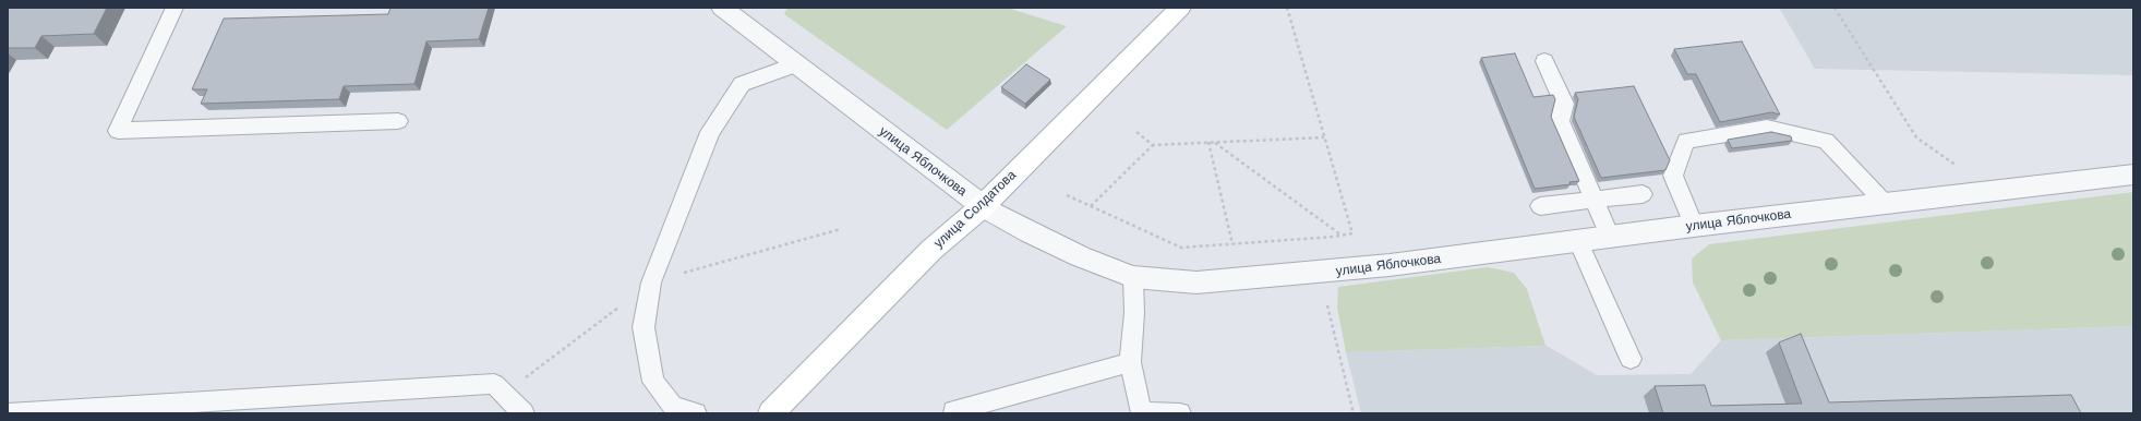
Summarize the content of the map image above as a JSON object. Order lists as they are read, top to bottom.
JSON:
{
  "streets": {
    "main road": ["улица Солдатова"],
    "street": ["улица Яблочкова"]
  },
  "crossings": [
    ["улица Яблочкова", "улица Солдатова"]
  ]
}
